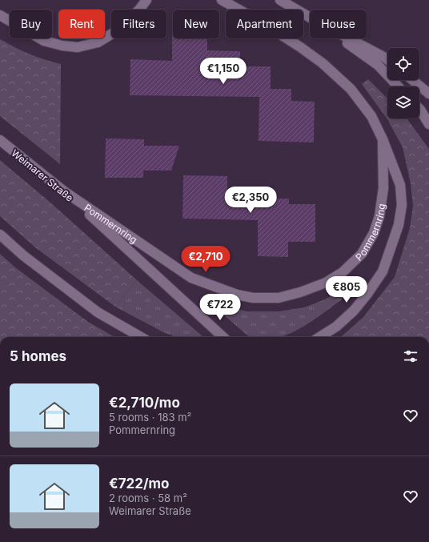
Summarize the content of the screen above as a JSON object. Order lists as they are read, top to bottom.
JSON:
{
  "streets": {
    "street": ["Weimarer Straße", "Pommernring"]
  },
  "crossings": [
    ["Weimarer Straße", "Pommernring"]
  ],
  "page": {
    "chip": [
      "Buy",
      "Rent",
      "Filters",
      "New",
      "Apartment",
      "House"
    ],
    "price": [
      "€1,150",
      "€2,350",
      "€2,710",
      "€805",
      "€722"
    ],
    "heading": "5 homes",
    "list": [
      {
        "name": "€2,710/mo",
        "note": "5 rooms · 183 m² · Pommernring"
      },
      {
        "name": "€722/mo",
        "note": "2 rooms · 58 m² · Weimarer Straße"
      }
    ]
  }
}
